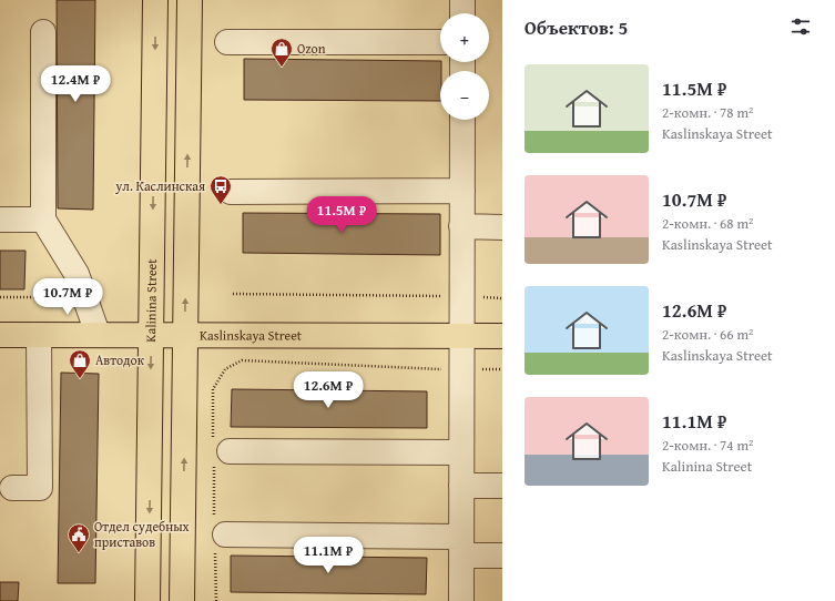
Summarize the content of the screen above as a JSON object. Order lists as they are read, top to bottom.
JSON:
{
  "streets": {
    "main road": ["Kalinina Street", "Kaslinskaya Street"]
  },
  "crossings": [
    ["Kalinina Street", "Kaslinskaya Street"]
  ],
  "places": {
    "shop": ["Ozon", "Автодок"],
    "bus stop": ["ул. Каслинская"],
    "public building": ["Отдел судебных приставов"]
  },
  "page": {
    "heading": "Объектов: 5",
    "map_buttons": ["+", "−"],
    "list": [
      {
        "name": "11.5M ₽",
        "note": "2-комн. · 78 m² · Kaslinskaya Street"
      },
      {
        "name": "10.7M ₽",
        "note": "2-комн. · 68 m² · Kaslinskaya Street"
      },
      {
        "name": "12.6M ₽",
        "note": "2-комн. · 66 m² · Kaslinskaya Street"
      },
      {
        "name": "11.1M ₽",
        "note": "2-комн. · 74 m² · Kalinina Street"
      }
    ],
    "price": [
      "12.4M ₽",
      "11.5M ₽",
      "10.7M ₽",
      "12.6M ₽",
      "11.1M ₽"
    ]
  }
}
